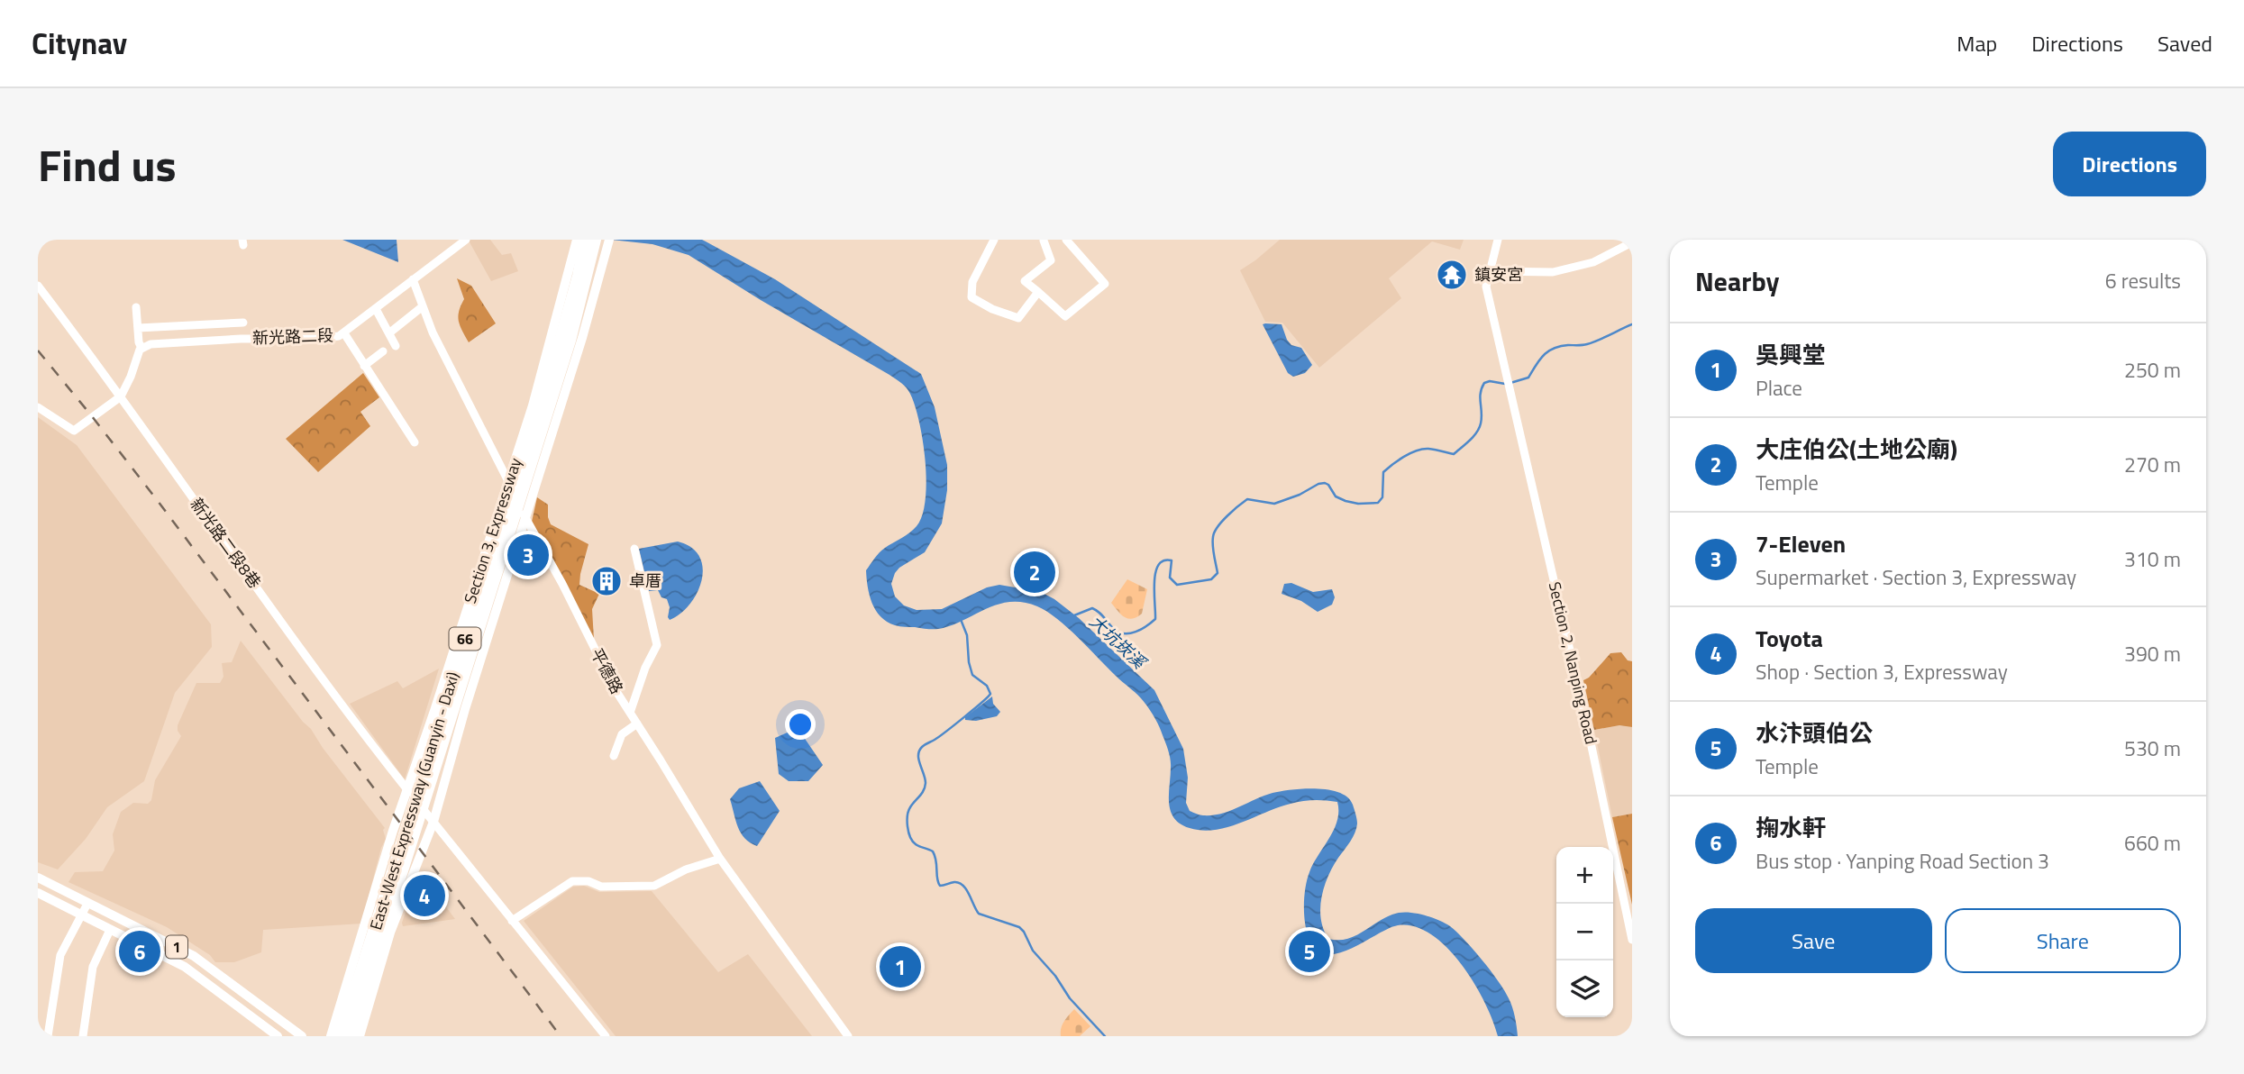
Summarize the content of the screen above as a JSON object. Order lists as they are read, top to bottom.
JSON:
{
  "streets": {
    "highway": ["66", "East-West Expressway (Guanyin - Daxi)"],
    "main road": ["Section 3, Expressway", "1"],
    "street": [
      "新光路二段",
      "新光路二段8巷",
      "Section 2, Nanping Road",
      "平德路"
    ]
  },
  "crossings": [
    ["新光路二段", "平德路"],
    ["Section 3, Expressway", "新光路二段8巷"],
    ["Section 3, Expressway", "平德路"]
  ],
  "water": ["大坑崁溪"],
  "places": {
    "temple": ["鎮安宮"],
    "building": ["卓厝"]
  },
  "page": {
    "header": "Citynav",
    "nav": ["Map", "Directions", "Saved"],
    "title": "Find us",
    "buttons": [
      "Directions",
      ["Save", "Share"]
    ],
    "heading": ["Nearby", "6 results"],
    "list": [
      {
        "mark": "1",
        "name": "吳興堂",
        "note": "Place",
        "value": "250 m"
      },
      {
        "mark": "2",
        "name": "大庄伯公(土地公廟)",
        "note": "Temple",
        "value": "270 m"
      },
      {
        "mark": "3",
        "name": "7-Eleven",
        "note": "Supermarket · Section 3, Expressway",
        "value": "310 m"
      },
      {
        "mark": "4",
        "name": "Toyota",
        "note": "Shop · Section 3, Expressway",
        "value": "390 m"
      },
      {
        "mark": "5",
        "name": "水汴頭伯公",
        "note": "Temple",
        "value": "530 m"
      },
      {
        "mark": "6",
        "name": "掬水軒",
        "note": "Bus stop · Yanping Road Section 3",
        "value": "660 m"
      }
    ],
    "pins": [
      "3",
      "2",
      "4",
      "5",
      "6",
      "1"
    ],
    "map_buttons": ["+", "−"]
  }
}
